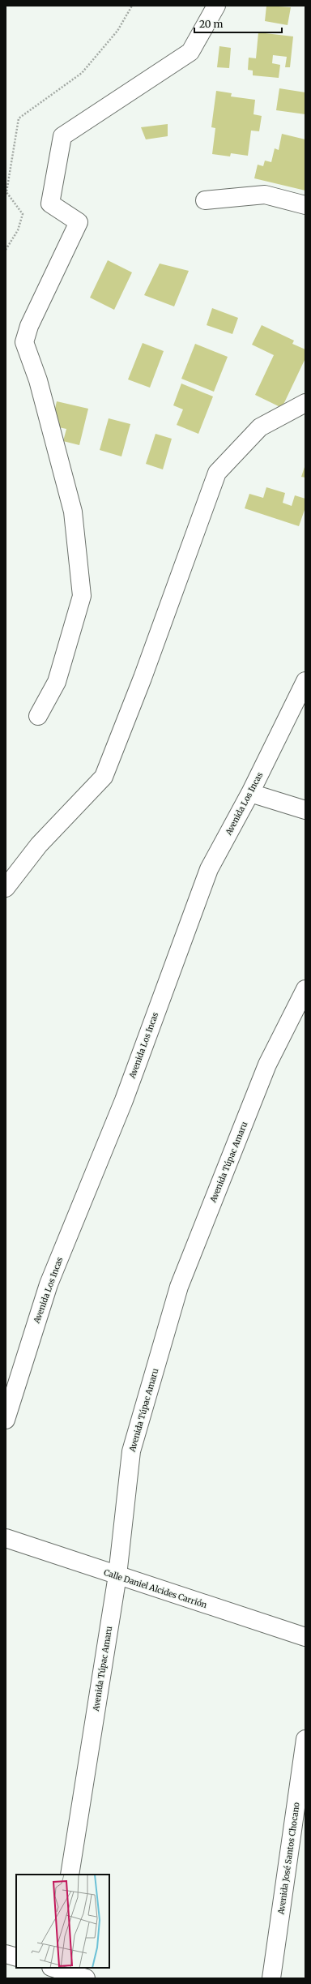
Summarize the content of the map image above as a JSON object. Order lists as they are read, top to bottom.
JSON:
{
  "streets": {
    "street": [
      "Avenida Los Incas",
      "Avenida Túpac Amaru",
      "Calle Daniel Alcides Carrión",
      "Avenida José Santos Chocano"
    ]
  },
  "crossings": [
    ["Avenida Túpac Amaru", "Calle Daniel Alcides Carrión"]
  ],
  "scale_bar": "20 m"
}
